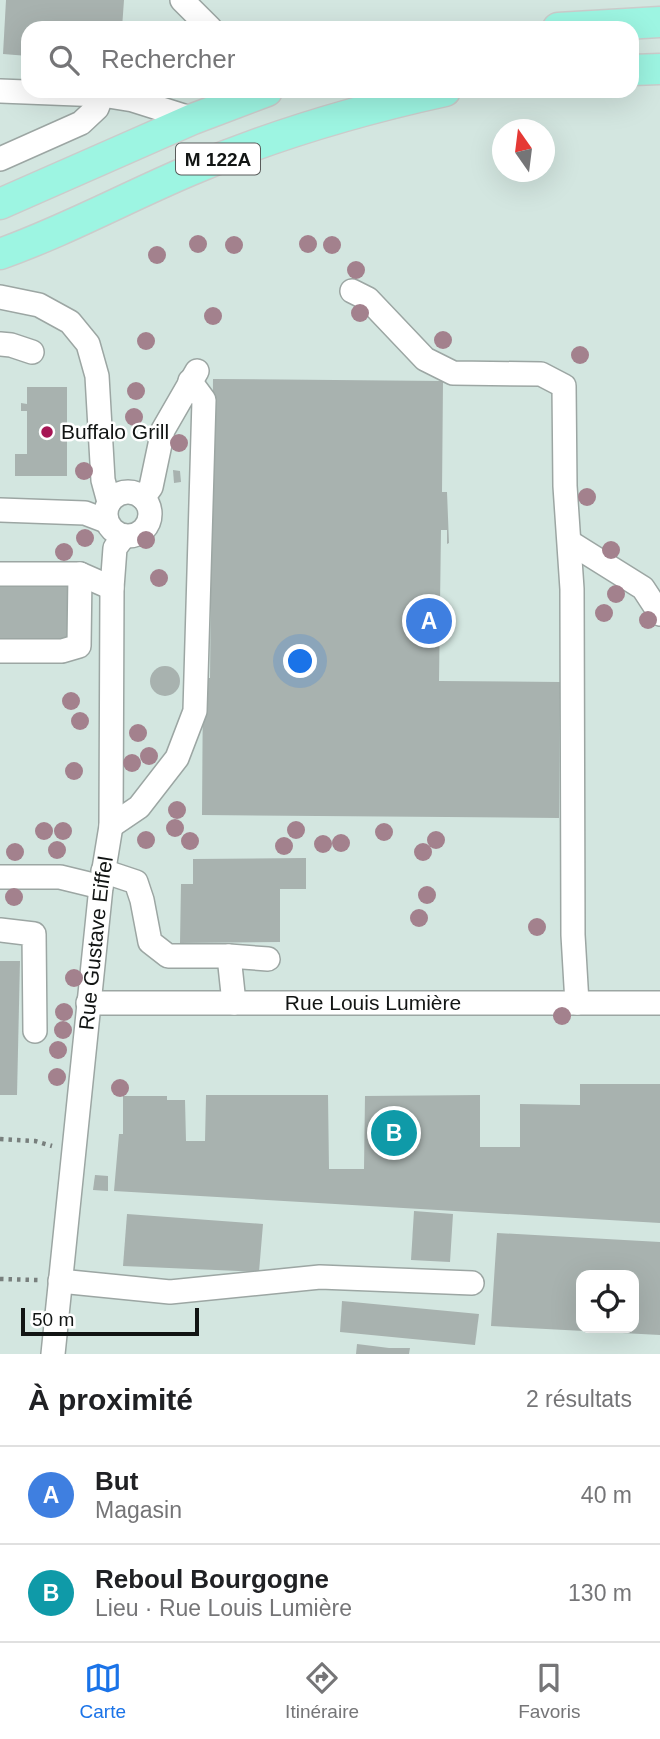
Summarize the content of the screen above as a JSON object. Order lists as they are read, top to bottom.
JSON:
{
  "streets": {
    "main road": ["M 122A"],
    "street": ["Rue Gustave Eiffel", "Rue Louis Lumière"]
  },
  "crossings": [
    ["Rue Gustave Eiffel", "Rue Louis Lumière"]
  ],
  "places": ["Buffalo Grill"],
  "scale_bar": "50 m",
  "north": "top",
  "page": {
    "search": "Rechercher",
    "pins": ["A", "B"],
    "scale": "50 m",
    "heading": ["À proximité", "2 résultats"],
    "list": [
      {
        "mark": "A",
        "name": "But",
        "note": "Magasin",
        "value": "40 m"
      },
      {
        "mark": "B",
        "name": "Reboul Bourgogne",
        "note": "Lieu · Rue Louis Lumière",
        "value": "130 m"
      }
    ],
    "nav": ["Carte", "Itinéraire", "Favoris"]
  }
}
